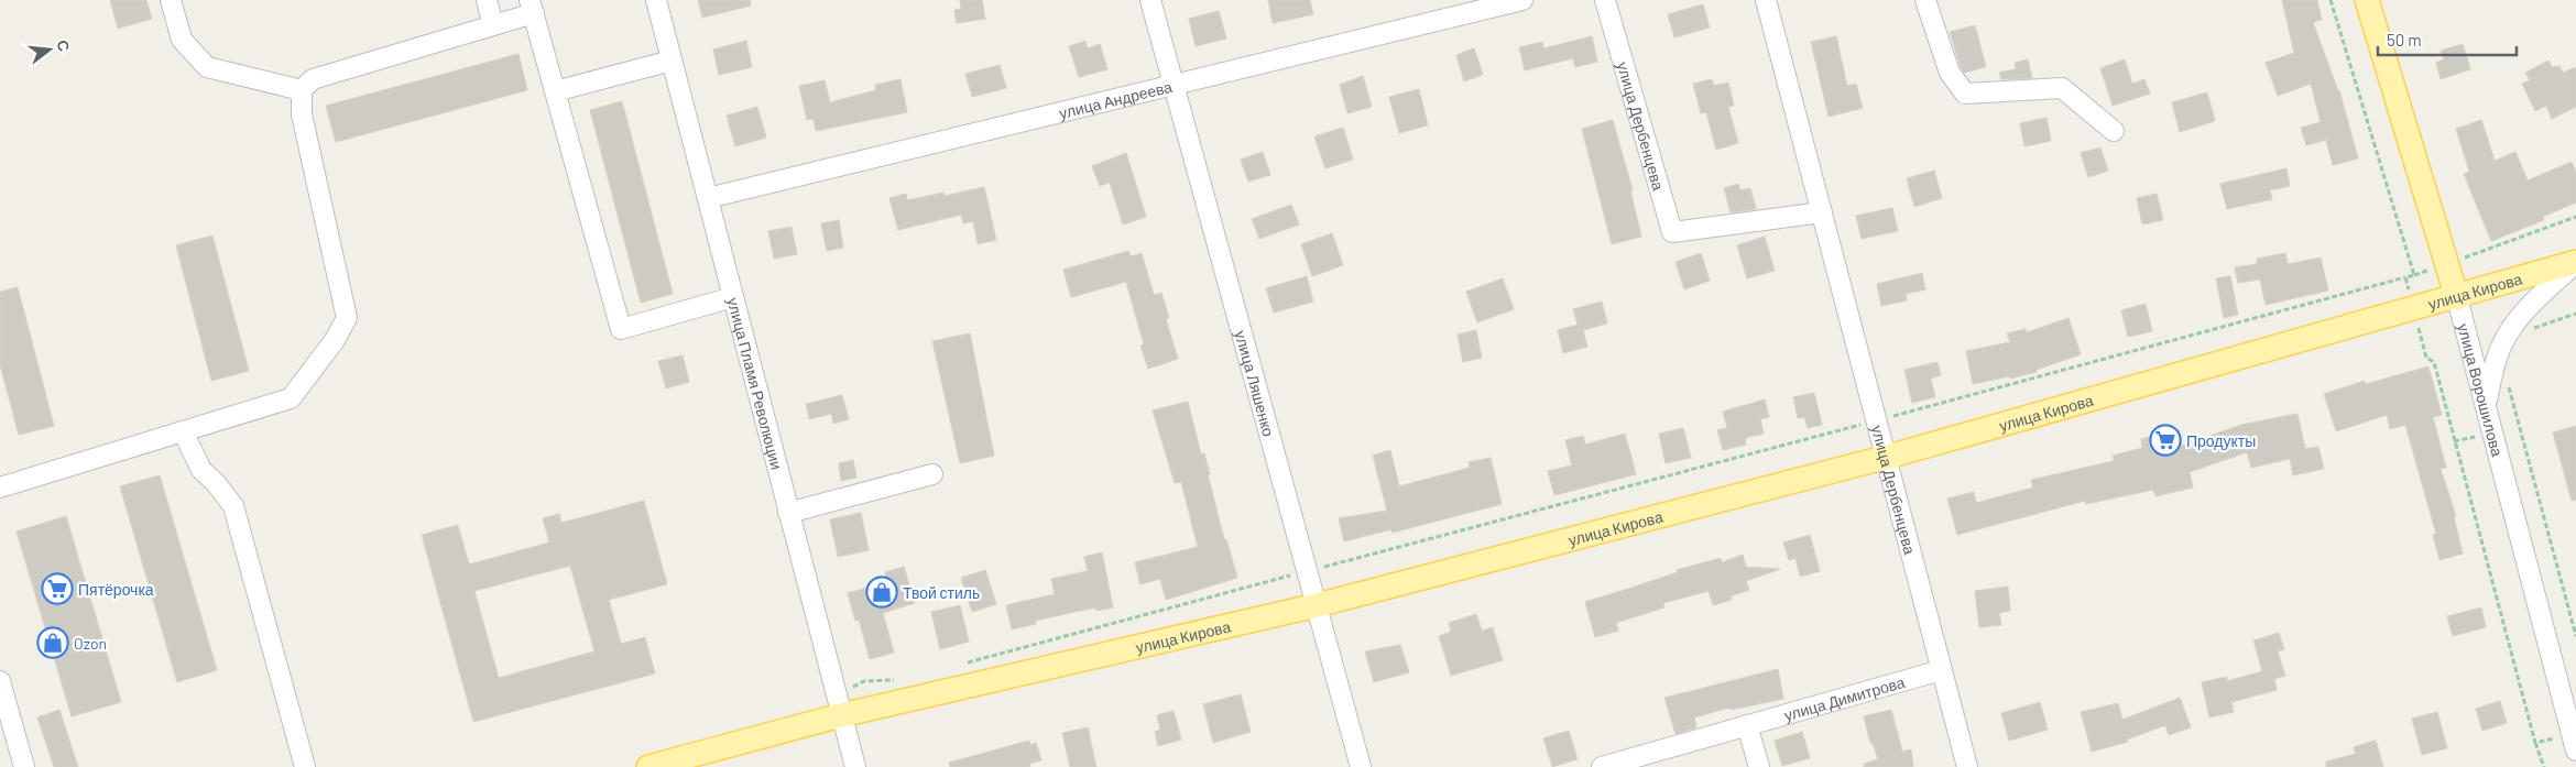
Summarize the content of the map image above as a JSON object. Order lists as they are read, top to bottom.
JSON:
{
  "streets": {
    "main road": ["улица Кирова", "улица Ворошилова"],
    "street": [
      "улица Андреева",
      "улица Дербенцева",
      "улица Пламя Революции",
      "улица Ляшенко",
      "улица Димитрова"
    ]
  },
  "crossings": [
    ["улица Андреева", "улица Пламя Революции"],
    ["улица Андреева", "улица Ляшенко"],
    ["улица Дербенцева", "улица Кирова"],
    ["улица Дербенцева", "улица Димитрова"],
    ["улица Кирова", "улица Пламя Революции"],
    ["улица Кирова", "улица Ляшенко"],
    ["улица Кирова", "улица Ворошилова"]
  ],
  "places": {
    "supermarket": ["Продукты", "Пятёрочка"],
    "shop": ["Твой стиль", "Ozon"]
  },
  "scale_bar": "50 m",
  "north": "right"
}
